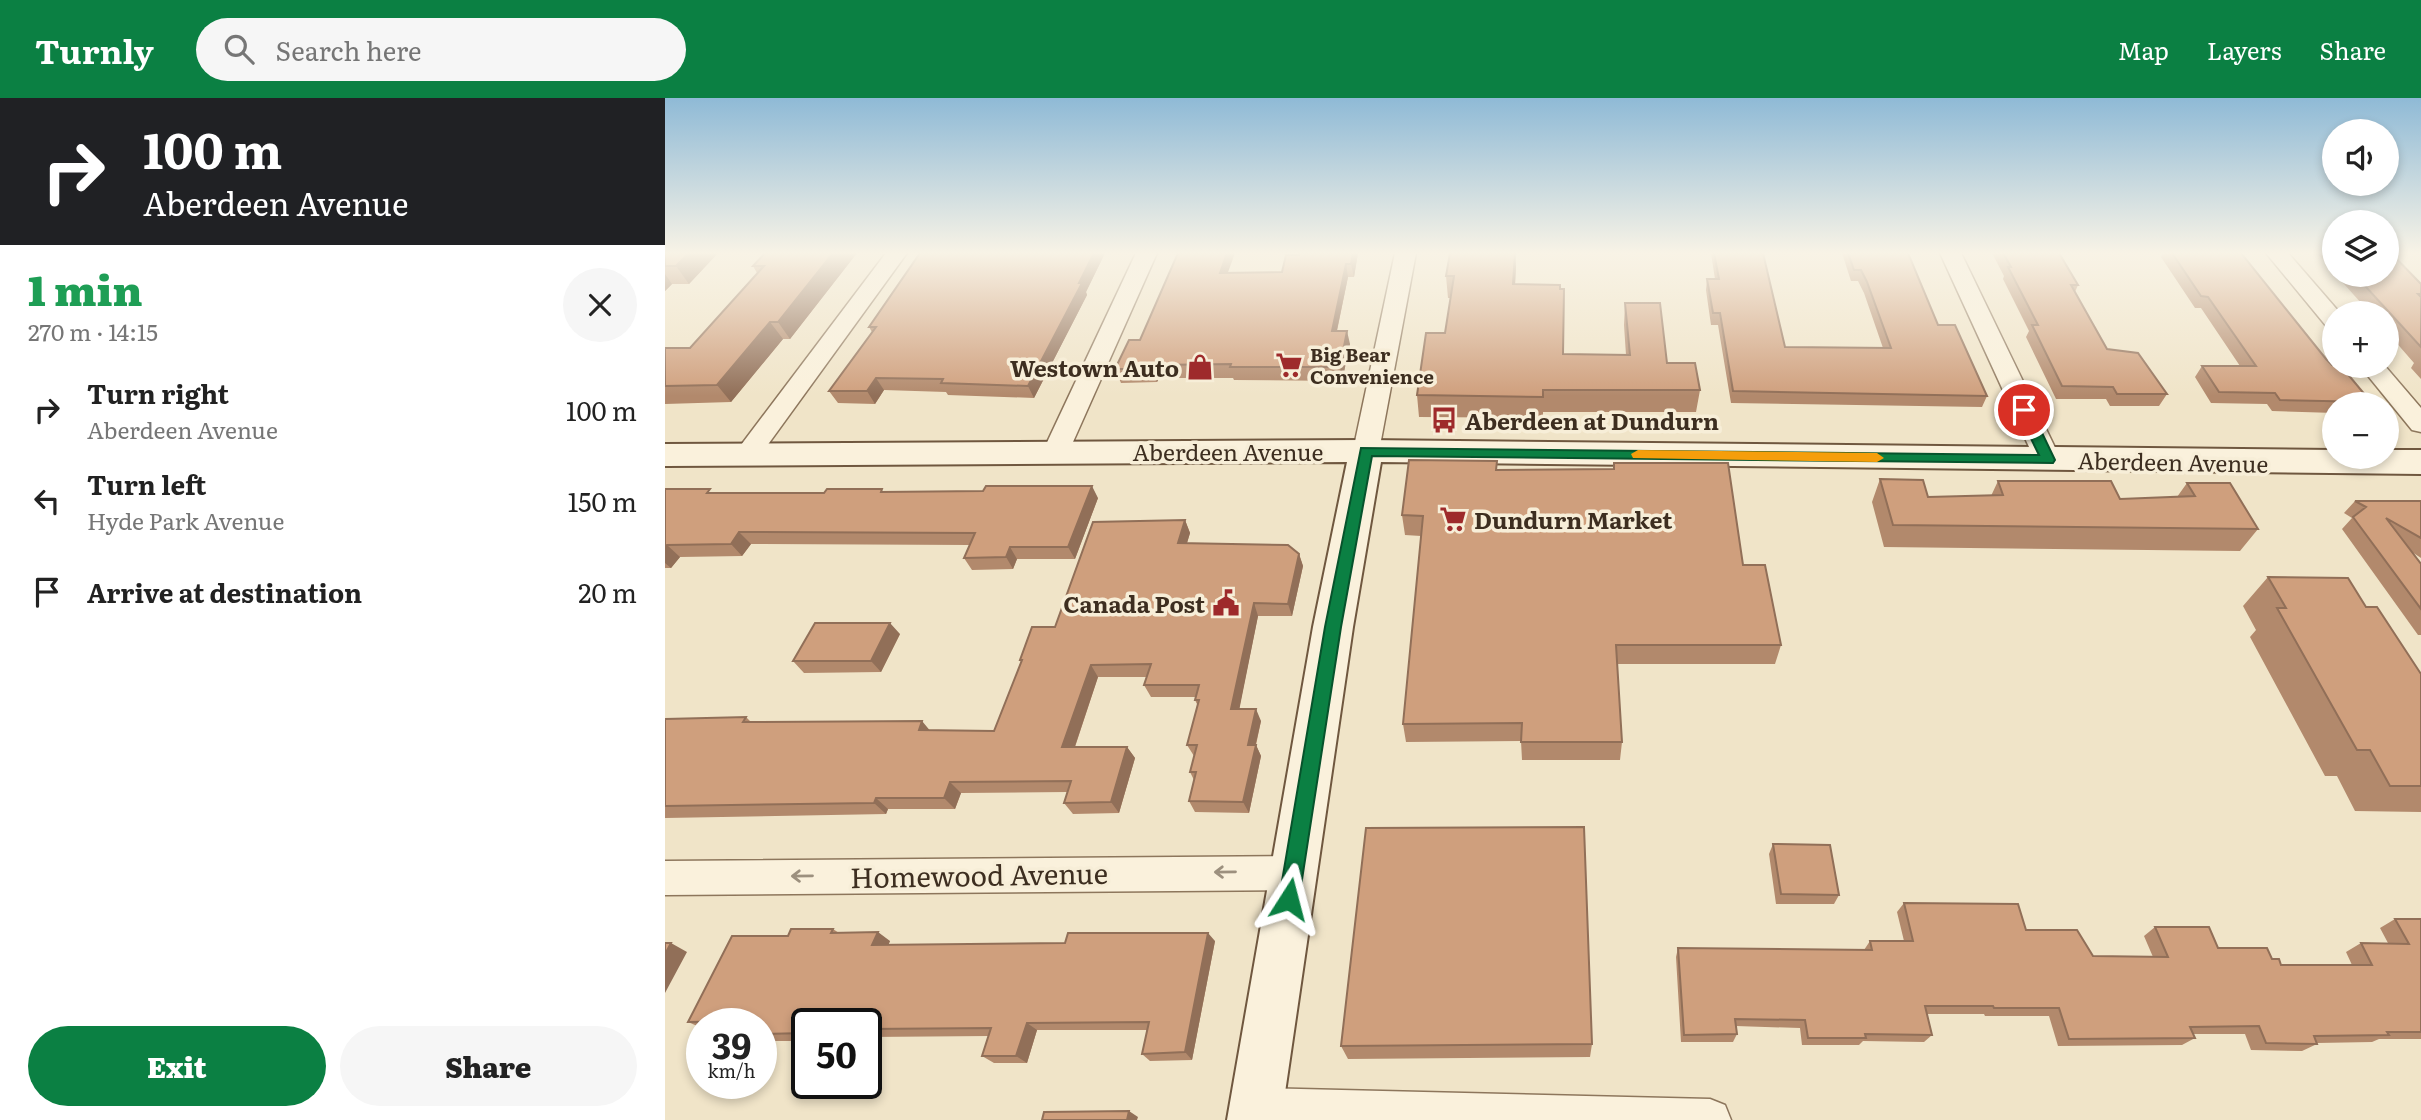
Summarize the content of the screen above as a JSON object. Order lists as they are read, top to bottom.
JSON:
{
  "streets": {
    "main road": ["Aberdeen Avenue"],
    "street": ["Homewood Avenue"]
  },
  "one_way": ["Homewood Avenue"],
  "places": {
    "supermarket": ["Big Bear Convenience", "Dundurn Market"],
    "shop": ["Westown Auto"],
    "bus stop": ["Aberdeen at Dundurn"],
    "public building": ["Canada Post"]
  },
  "page": {
    "header": "Turnly",
    "search": "Search here",
    "nav": ["Map", "Layers", "Share"],
    "turn": ["100 m", "Aberdeen Avenue"],
    "map_buttons": ["+", "−"],
    "heading": ["1 min", "270 m · 14:15"],
    "list": [
      {
        "name": "Turn right",
        "note": "Aberdeen Avenue",
        "value": "100 m"
      },
      {
        "name": "Turn left",
        "note": "Hyde Park Avenue",
        "value": "150 m"
      },
      {
        "name": "Arrive at destination",
        "value": "20 m"
      }
    ],
    "speed": "39 km/h",
    "limit": "50",
    "buttons": ["Exit", "Share"]
  }
}
